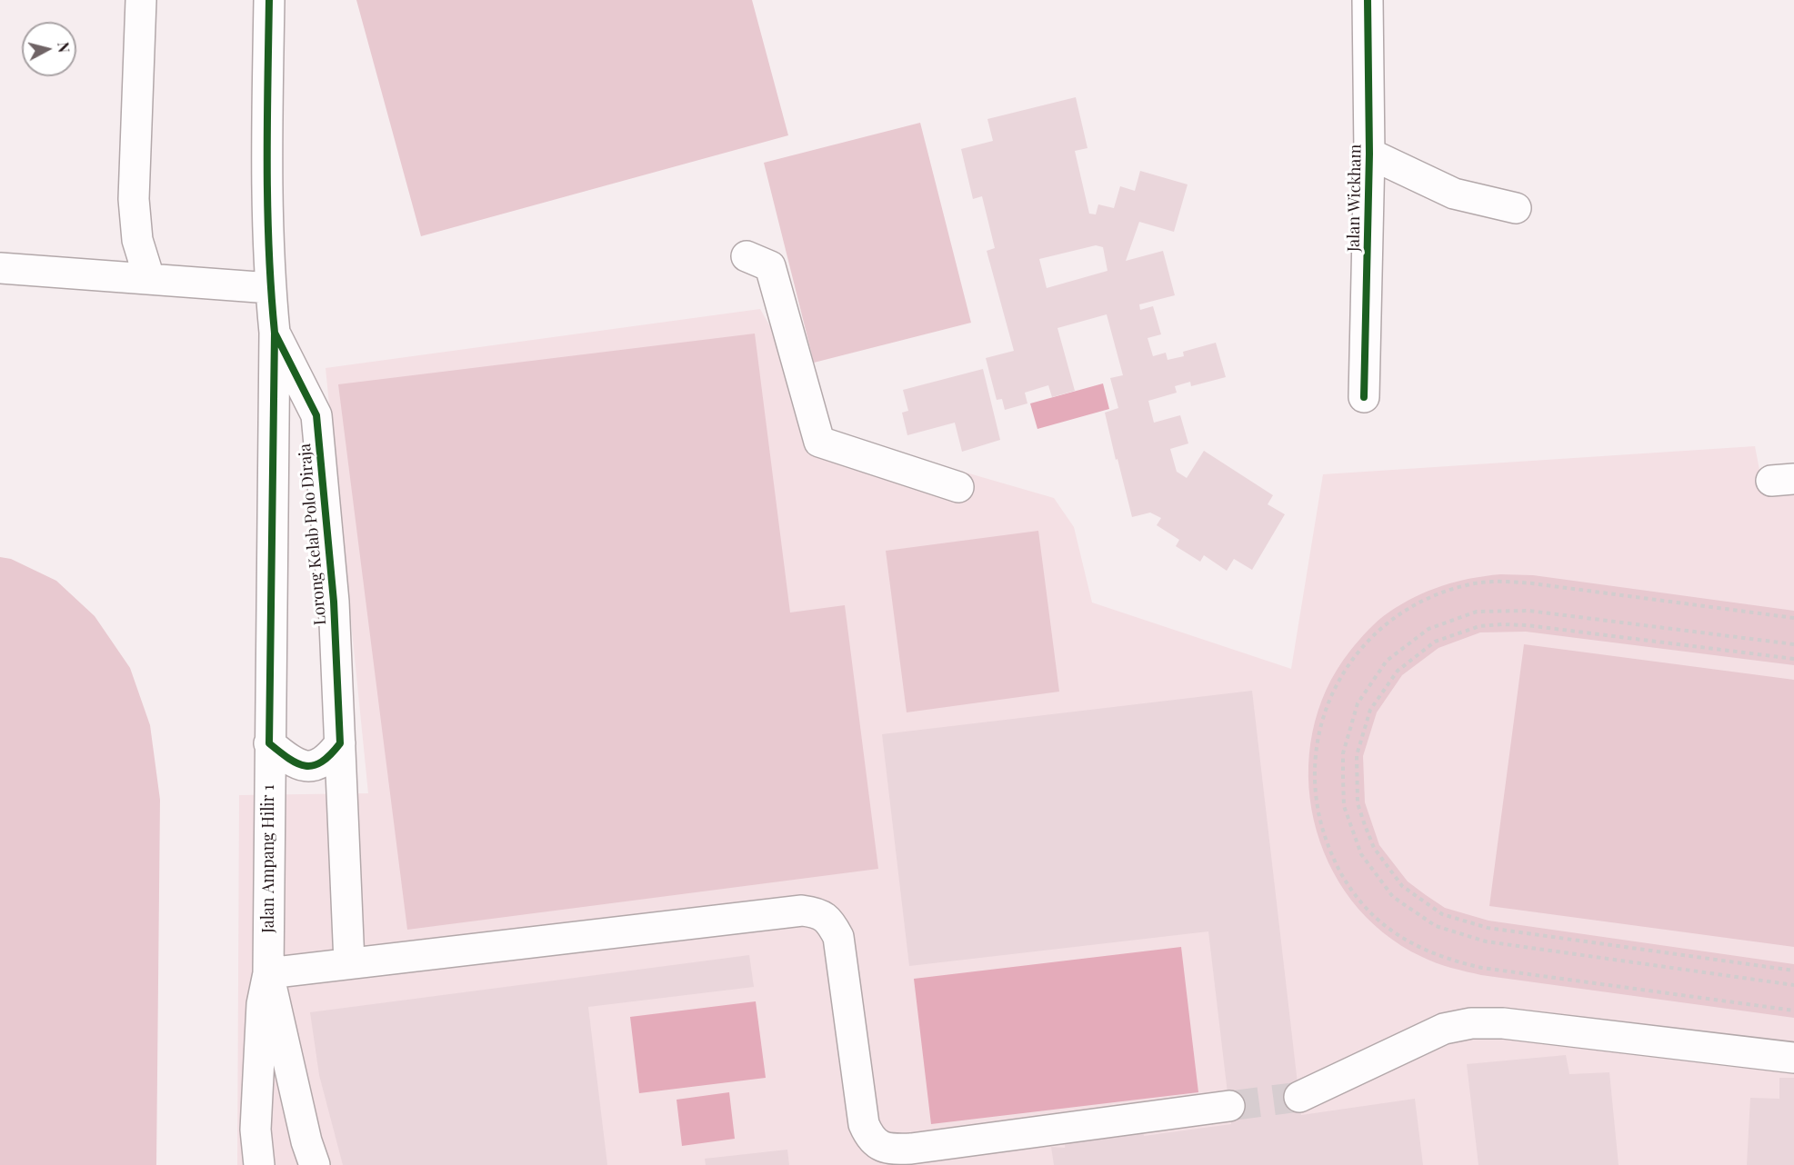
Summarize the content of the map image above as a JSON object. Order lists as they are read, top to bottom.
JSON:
{
  "streets": {
    "street": ["Jalan Wickham", "Lorong Kelab Polo Diraja", "Jalan Ampang Hilir 1"]
  },
  "crossings": [
    ["Lorong Kelab Polo Diraja", "Jalan Ampang Hilir 1"]
  ],
  "north": "right"
}
